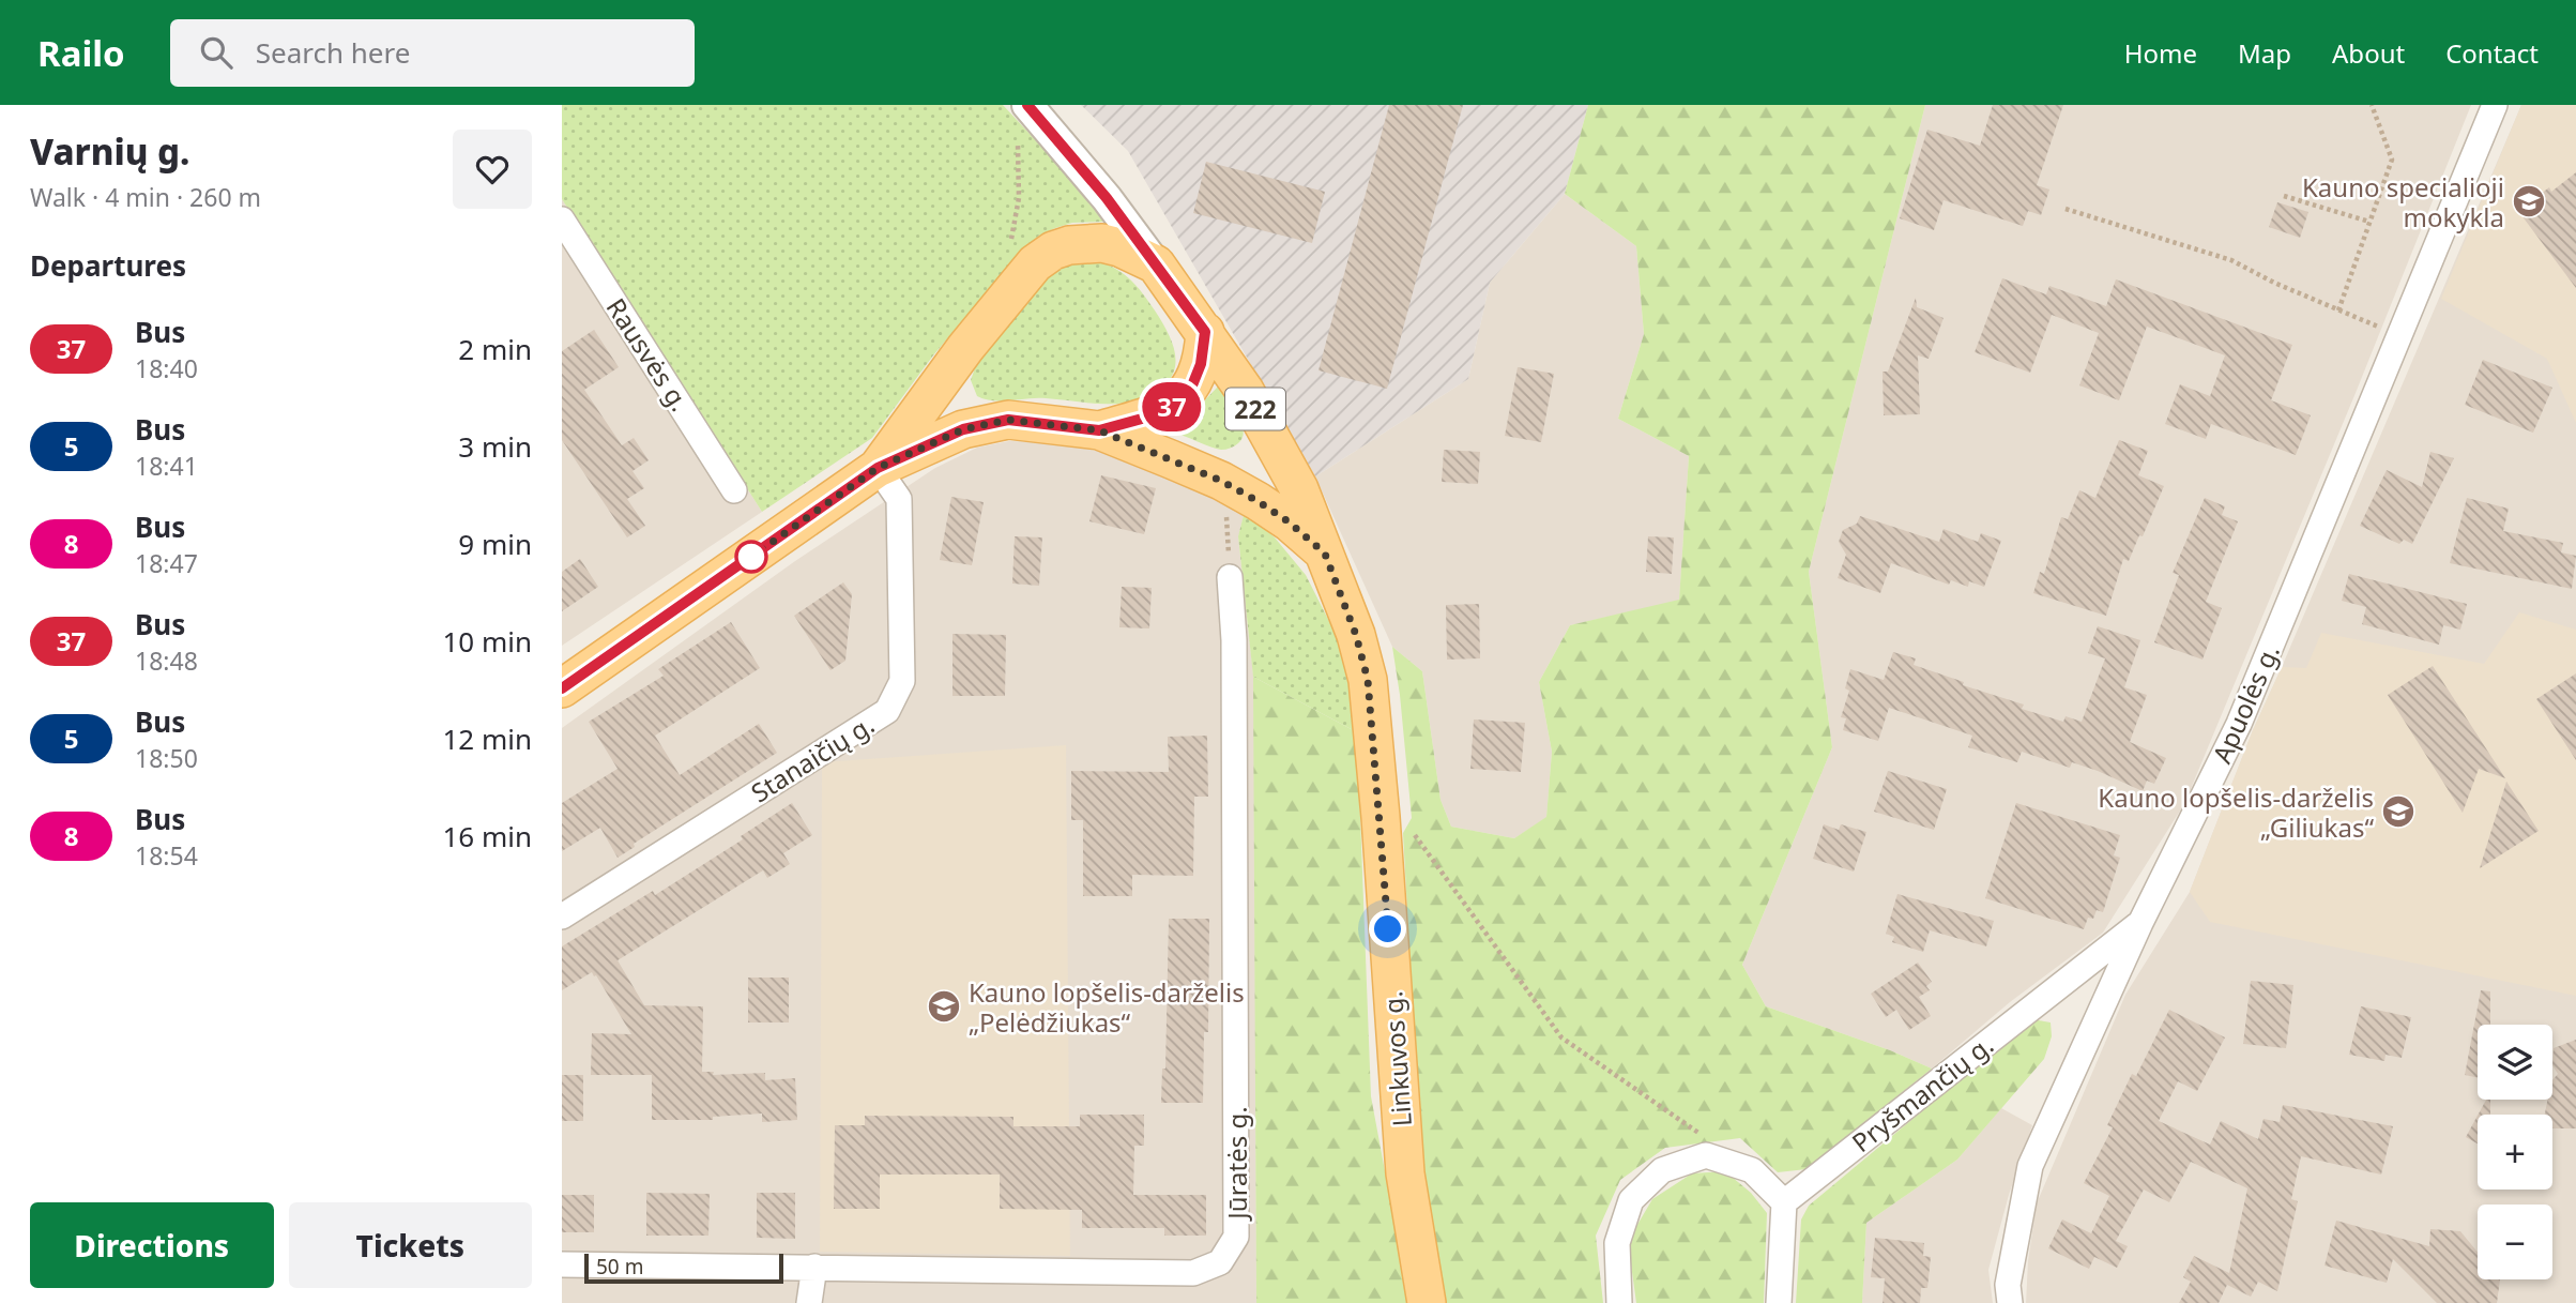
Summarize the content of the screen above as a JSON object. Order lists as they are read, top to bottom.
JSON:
{
  "streets": {
    "main road": ["222", "Linkuvos g."],
    "street": [
      "Rausvės g.",
      "Apuolės g.",
      "Stanaičių g.",
      "Pryšmančių g.",
      "Jūratės g."
    ]
  },
  "crossings": [
    ["Apuolės g.", "Pryšmančių g."]
  ],
  "places": {
    "school or university": ["Kauno specialioji mokykla", "Kauno lopšelis-darželis „Giliukas“", "Kauno lopšelis-darželis „Pelėdžiukas“"]
  },
  "lines": ["bus line 37"],
  "scale_bar": "50 m",
  "page": {
    "header": "Railo",
    "search": "Search here",
    "nav": [
      "Home",
      "Map",
      "About",
      "Contact"
    ],
    "heading": [
      ["Varnių g.", "Walk · 4 min · 260 m"],
      "Departures"
    ],
    "on_map": "37",
    "list": [
      {
        "mark": "37",
        "name": "Bus",
        "note": "18:40",
        "value": "2 min"
      },
      {
        "mark": "5",
        "name": "Bus",
        "note": "18:41",
        "value": "3 min"
      },
      {
        "mark": "8",
        "name": "Bus",
        "note": "18:47",
        "value": "9 min"
      },
      {
        "mark": "37",
        "name": "Bus",
        "note": "18:48",
        "value": "10 min"
      },
      {
        "mark": "5",
        "name": "Bus",
        "note": "18:50",
        "value": "12 min"
      },
      {
        "mark": "8",
        "name": "Bus",
        "note": "18:54",
        "value": "16 min"
      }
    ],
    "map_buttons": ["+", "−"],
    "buttons": ["Directions", "Tickets"],
    "scale": "50 m"
  }
}
